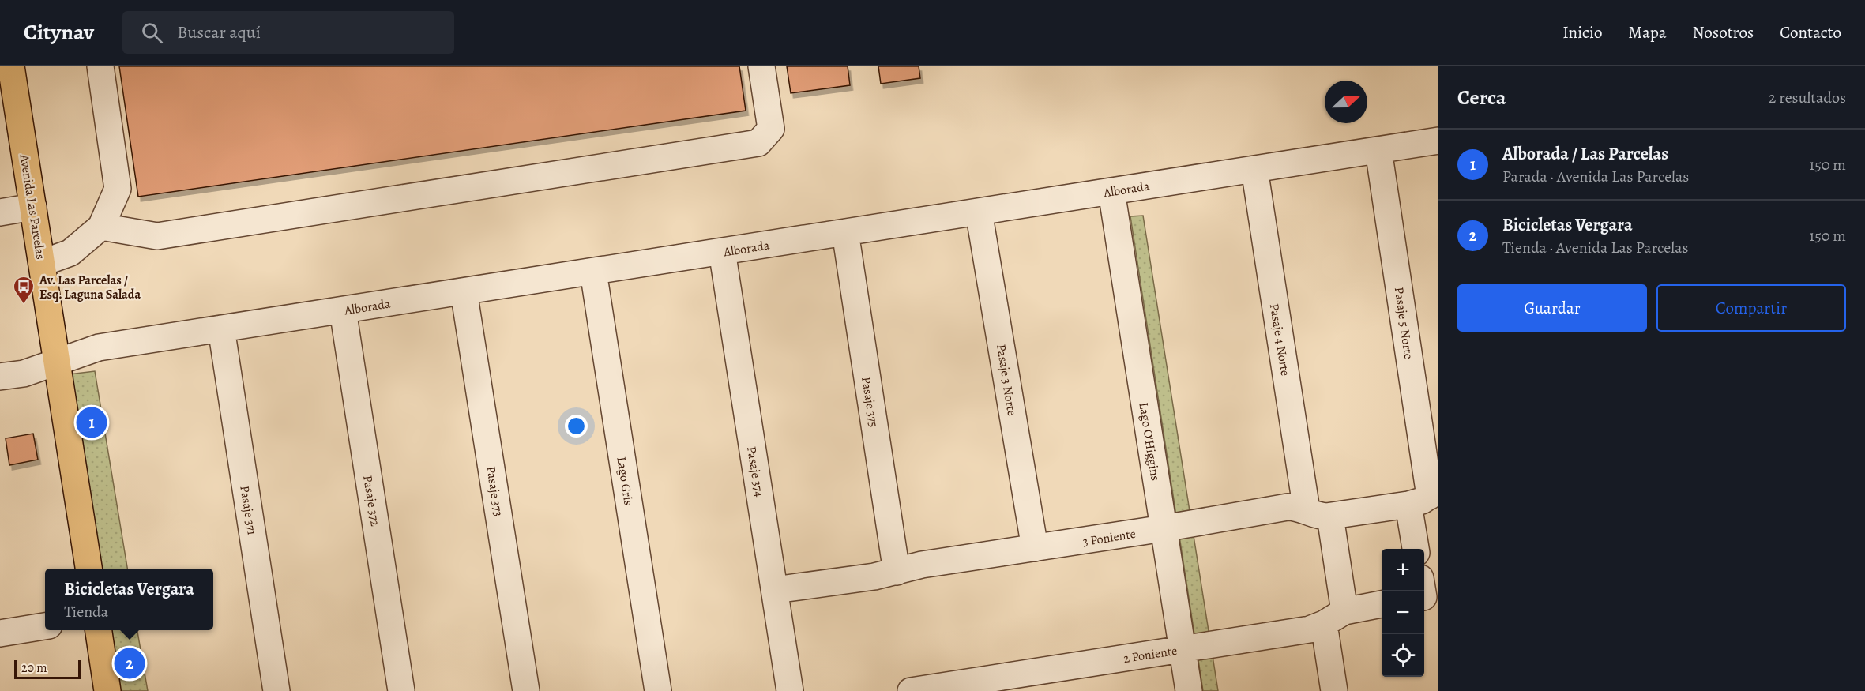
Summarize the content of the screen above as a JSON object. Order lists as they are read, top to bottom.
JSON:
{
  "streets": {
    "main road": ["Avenida Las Parcelas"],
    "street": [
      "Alborada",
      "Pasaje 5 Norte",
      "Pasaje 4 Norte",
      "Pasaje 3 Norte",
      "Pasaje 375",
      "Lago O'Higgins",
      "Pasaje 374",
      "Lago Gris",
      "Pasaje 373",
      "Pasaje 372",
      "Pasaje 371",
      "3 Poniente",
      "2 Poniente"
    ]
  },
  "crossings": [
    ["Alborada", "Avenida Las Parcelas"],
    ["Alborada", "Pasaje 5 Norte"],
    ["Alborada", "Pasaje 4 Norte"],
    ["Alborada", "Pasaje 3 Norte"],
    ["Alborada", "Pasaje 375"],
    ["Alborada", "Lago O'Higgins"],
    ["Alborada", "Pasaje 374"],
    ["Alborada", "Lago Gris"],
    ["Alborada", "Pasaje 373"],
    ["Alborada", "Pasaje 372"],
    ["Alborada", "Pasaje 371"],
    ["Pasaje 5 Norte", "3 Poniente"],
    ["Pasaje 4 Norte", "3 Poniente"],
    ["Pasaje 4 Norte", "2 Poniente"],
    ["Pasaje 3 Norte", "3 Poniente"],
    ["Pasaje 375", "3 Poniente"],
    ["Lago O'Higgins", "3 Poniente"],
    ["Lago O'Higgins", "2 Poniente"],
    ["Pasaje 374", "3 Poniente"]
  ],
  "places": {
    "bus stop": ["Av. Las Parcelas / Esq. Laguna Salada"]
  },
  "scale_bar": "20 m",
  "north": "right",
  "page": {
    "header": "Citynav",
    "search": "Buscar aquí",
    "nav": [
      "Inicio",
      "Mapa",
      "Nosotros",
      "Contacto"
    ],
    "heading": ["Cerca", "2 resultados"],
    "list": [
      {
        "mark": "1",
        "name": "Alborada / Las Parcelas",
        "note": "Parada · Avenida Las Parcelas",
        "value": "150 m"
      },
      {
        "mark": "2",
        "name": "Bicicletas Vergara",
        "note": "Tienda · Avenida Las Parcelas",
        "value": "150 m"
      }
    ],
    "buttons": ["Guardar", "Compartir"],
    "pins": ["1", "2"],
    "map_buttons": ["+", "−"],
    "popup": ["Bicicletas Vergara", "Tienda"],
    "scale": "20 m"
  }
}
